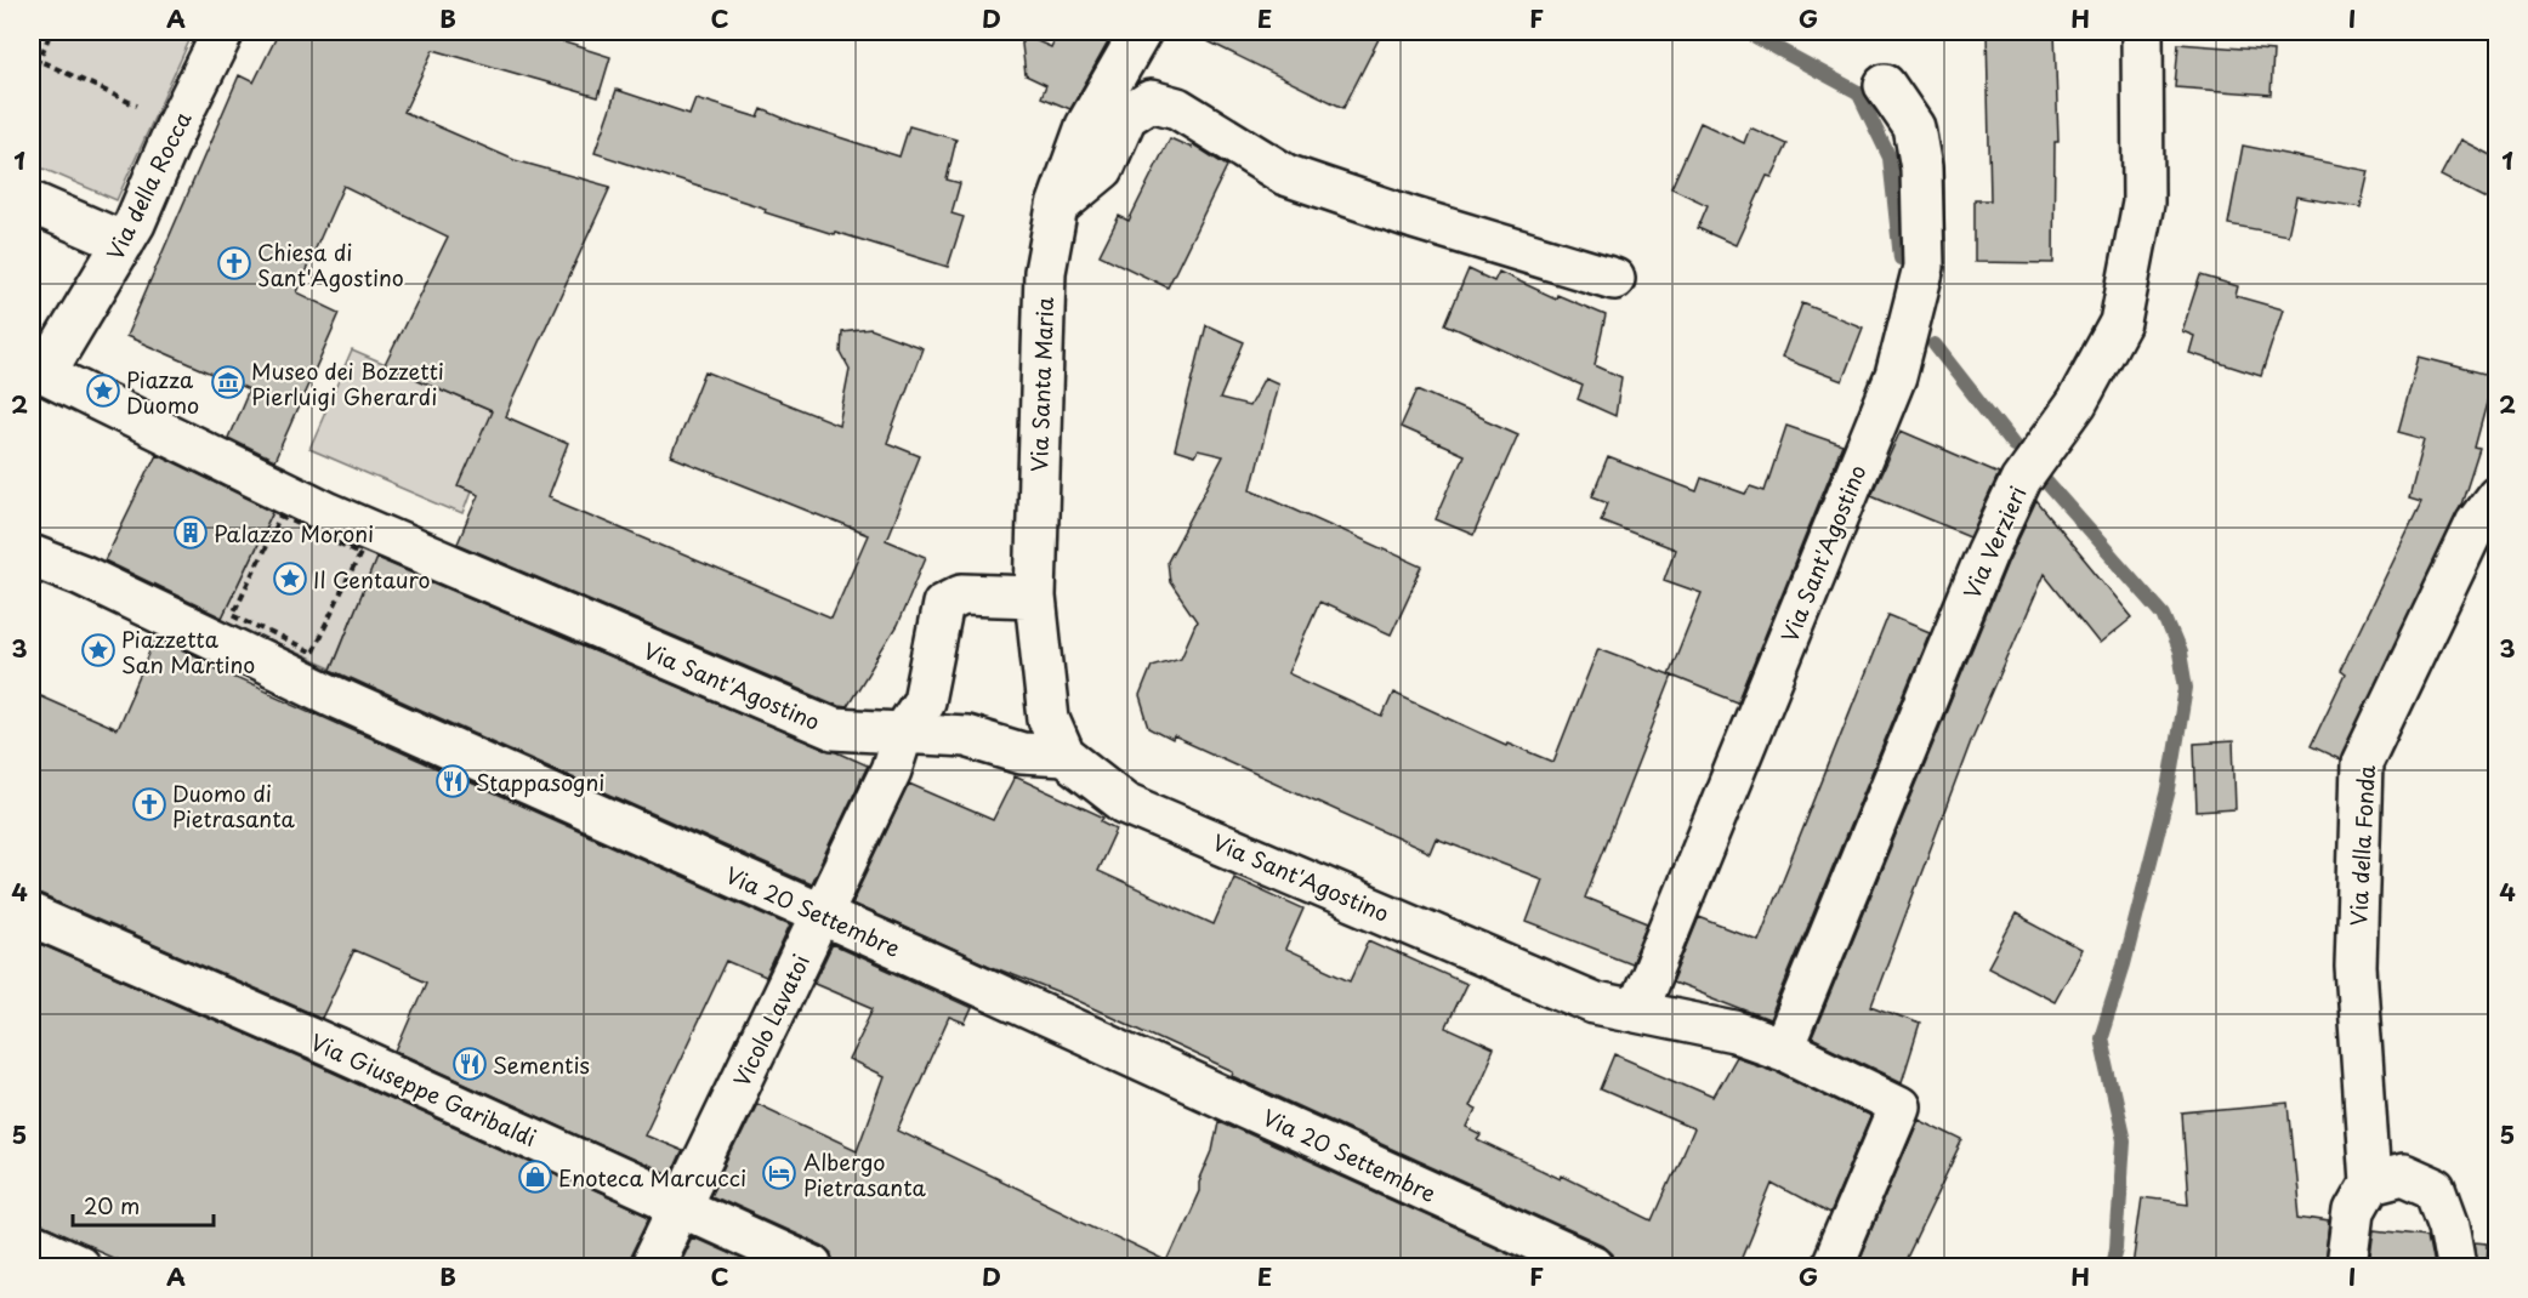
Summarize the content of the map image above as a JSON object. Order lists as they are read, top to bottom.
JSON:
{
  "streets": {
    "street": [
      "Via della Rocca",
      "Via Santa Maria",
      "Via Verzieri",
      "Via Sant'Agostino",
      "Via della Fonda",
      "Via 20 Settembre",
      "Vicolo Lavatoi",
      "Via Giuseppe Garibaldi"
    ]
  },
  "crossings": [
    ["Via della Rocca", "Via Sant'Agostino"],
    ["Via Santa Maria", "Via Sant'Agostino"],
    ["Via Santa Maria", "Vicolo Lavatoi"],
    ["Via Verzieri", "Via Sant'Agostino"],
    ["Via Sant'Agostino", "Vicolo Lavatoi"],
    ["Via 20 Settembre", "Vicolo Lavatoi"],
    ["Vicolo Lavatoi", "Via Giuseppe Garibaldi"]
  ],
  "places": {
    "church": ["Chiesa di Sant'Agostino", "Duomo di Pietrasanta"],
    "museum": ["Museo dei Bozzetti Pierluigi Gherardi"],
    "place": ["Piazza Duomo", "Il Centauro", "Piazzetta San Martino"],
    "building": ["Palazzo Moroni"],
    "restaurant": ["Stappasogni", "Sementis"],
    "hotel": ["Albergo Pietrasanta"],
    "shop": ["Enoteca Marcucci"]
  },
  "scale_bar": "20 m",
  "grid": {
    "columns": [
      "A",
      "B",
      "C",
      "D",
      "E",
      "F",
      "G",
      "H",
      "I"
    ],
    "rows": [
      "1",
      "2",
      "3",
      "4",
      "5"
    ]
  }
}
